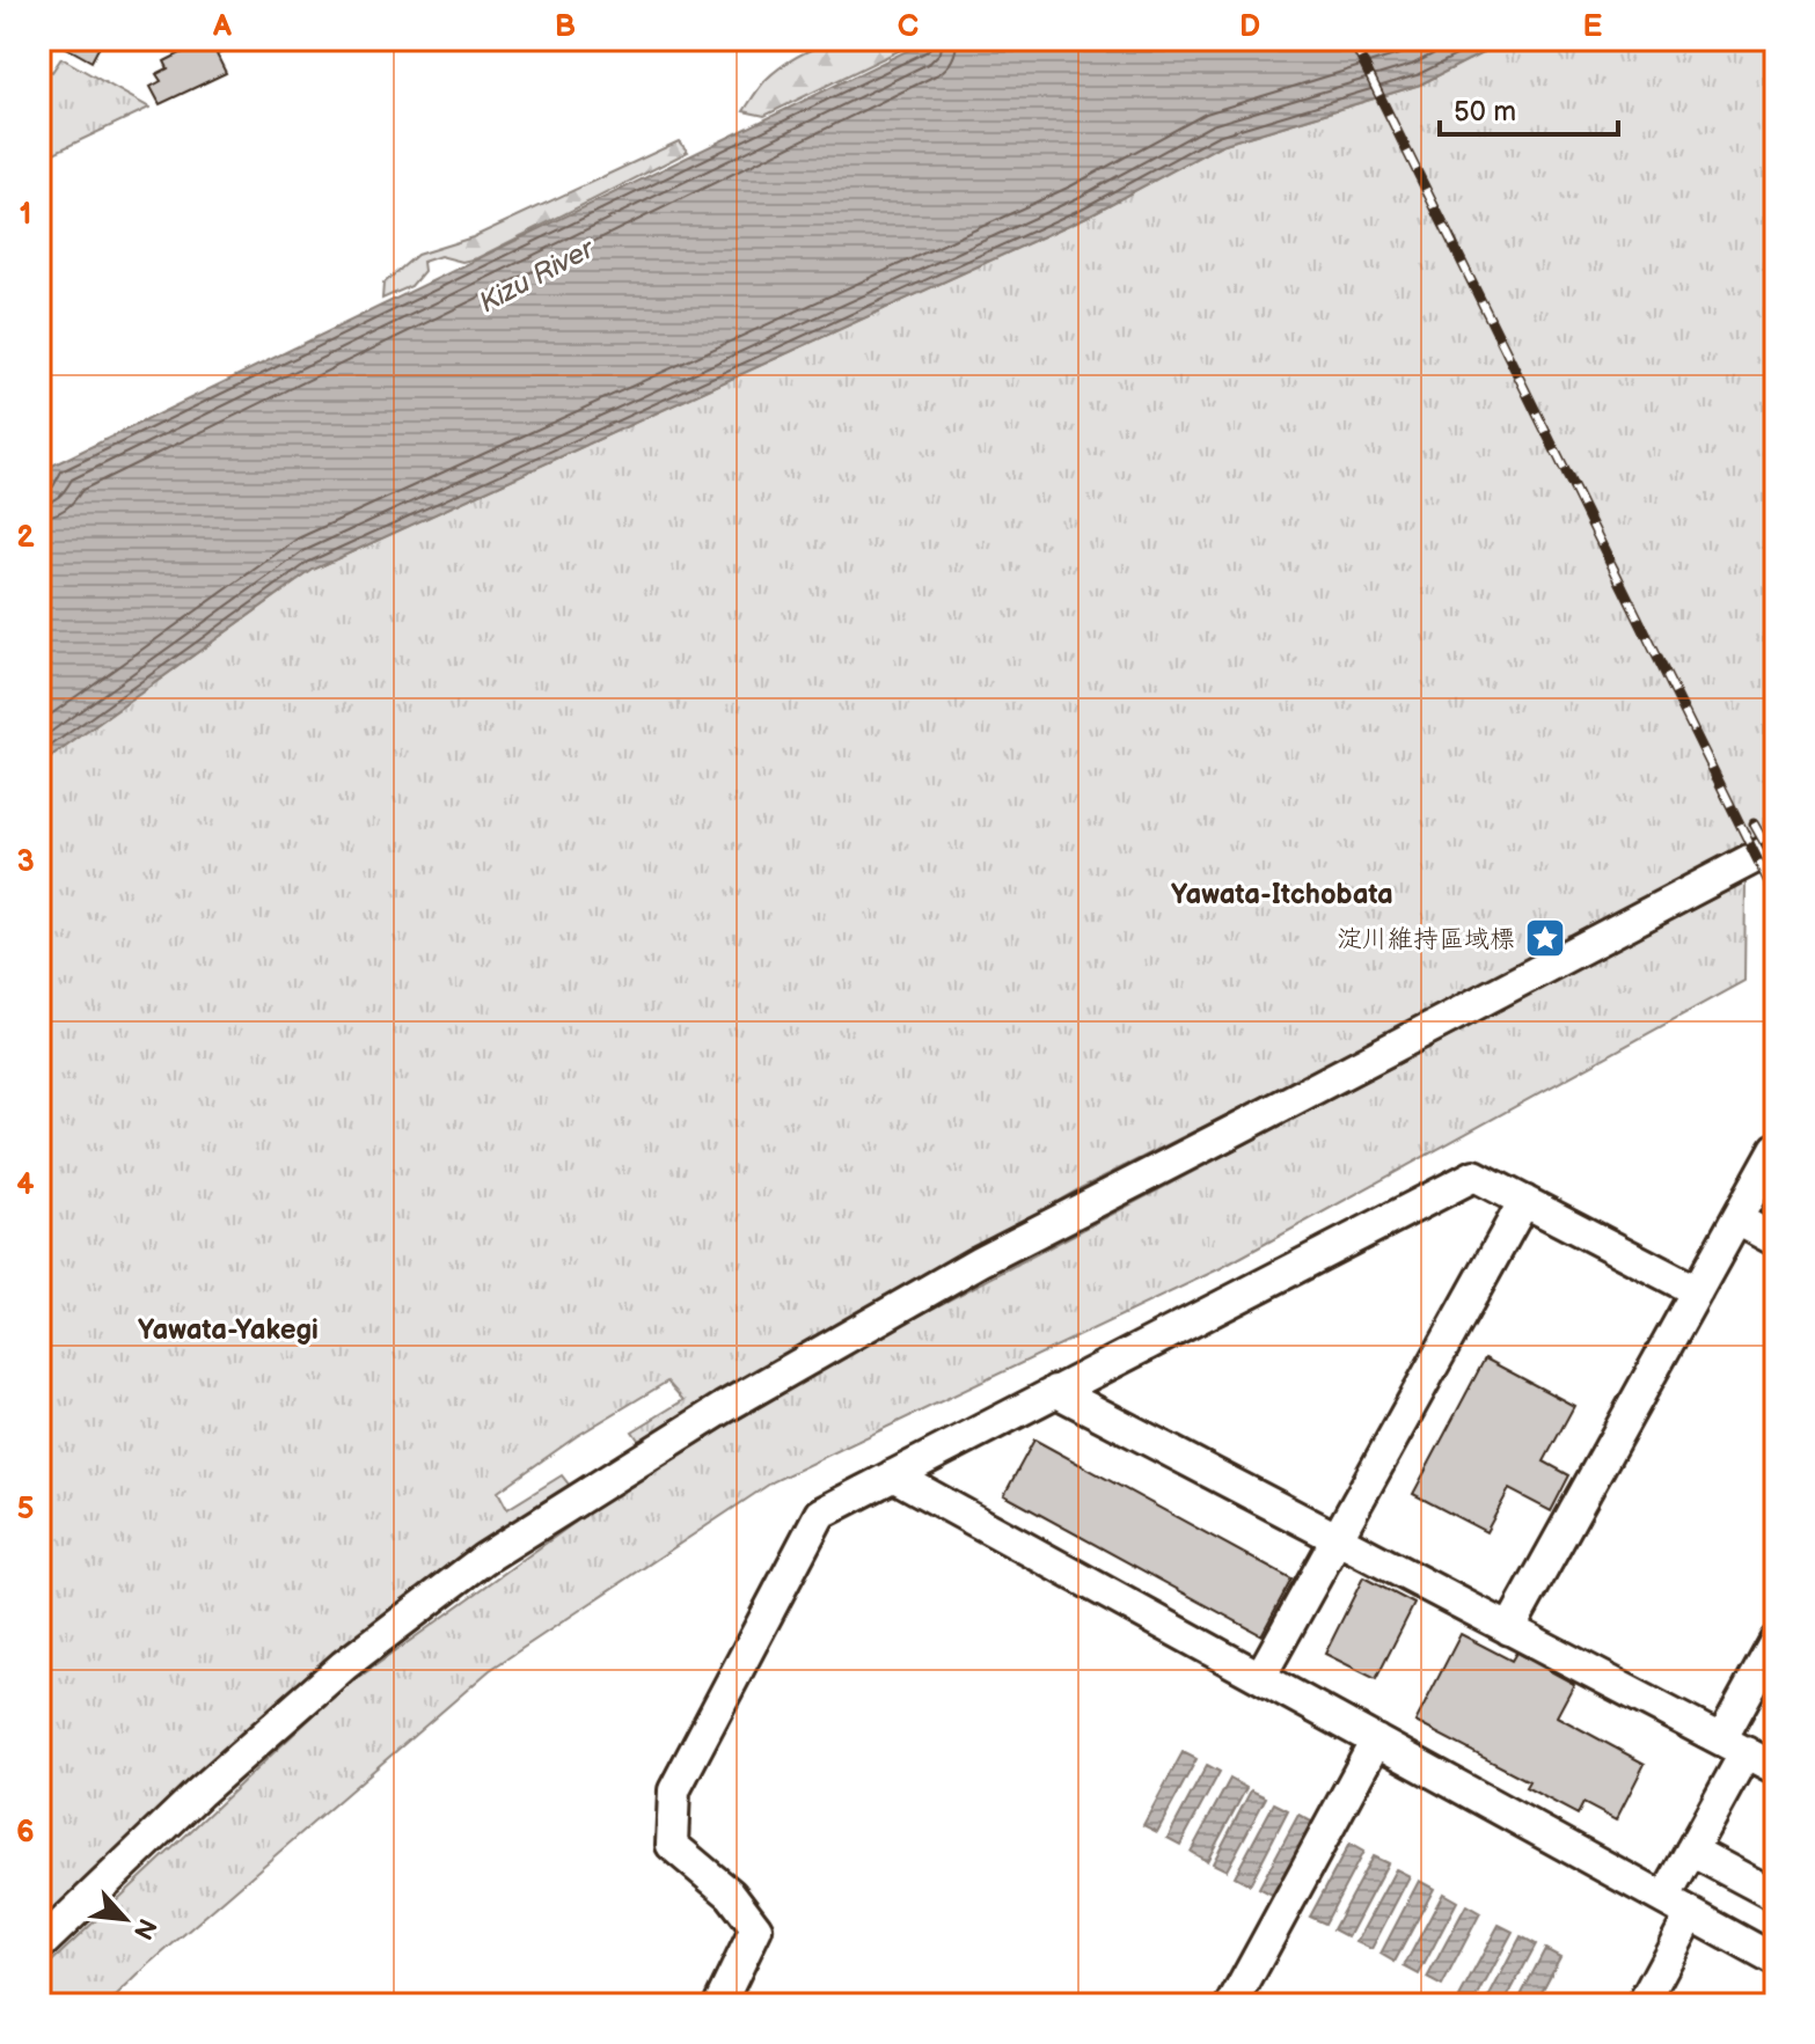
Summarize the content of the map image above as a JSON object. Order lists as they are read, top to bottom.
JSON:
{
  "districts": ["Yawata-Itchobata", "Yawata-Yakegi"],
  "water": ["Kizu River"],
  "places": {
    "place": ["淀川維持區域標"]
  },
  "scale_bar": "50 m",
  "north": "bottom right",
  "grid": {
    "columns": [
      "A",
      "B",
      "C",
      "D",
      "E"
    ],
    "rows": [
      "1",
      "2",
      "3",
      "4",
      "5",
      "6"
    ]
  }
}
